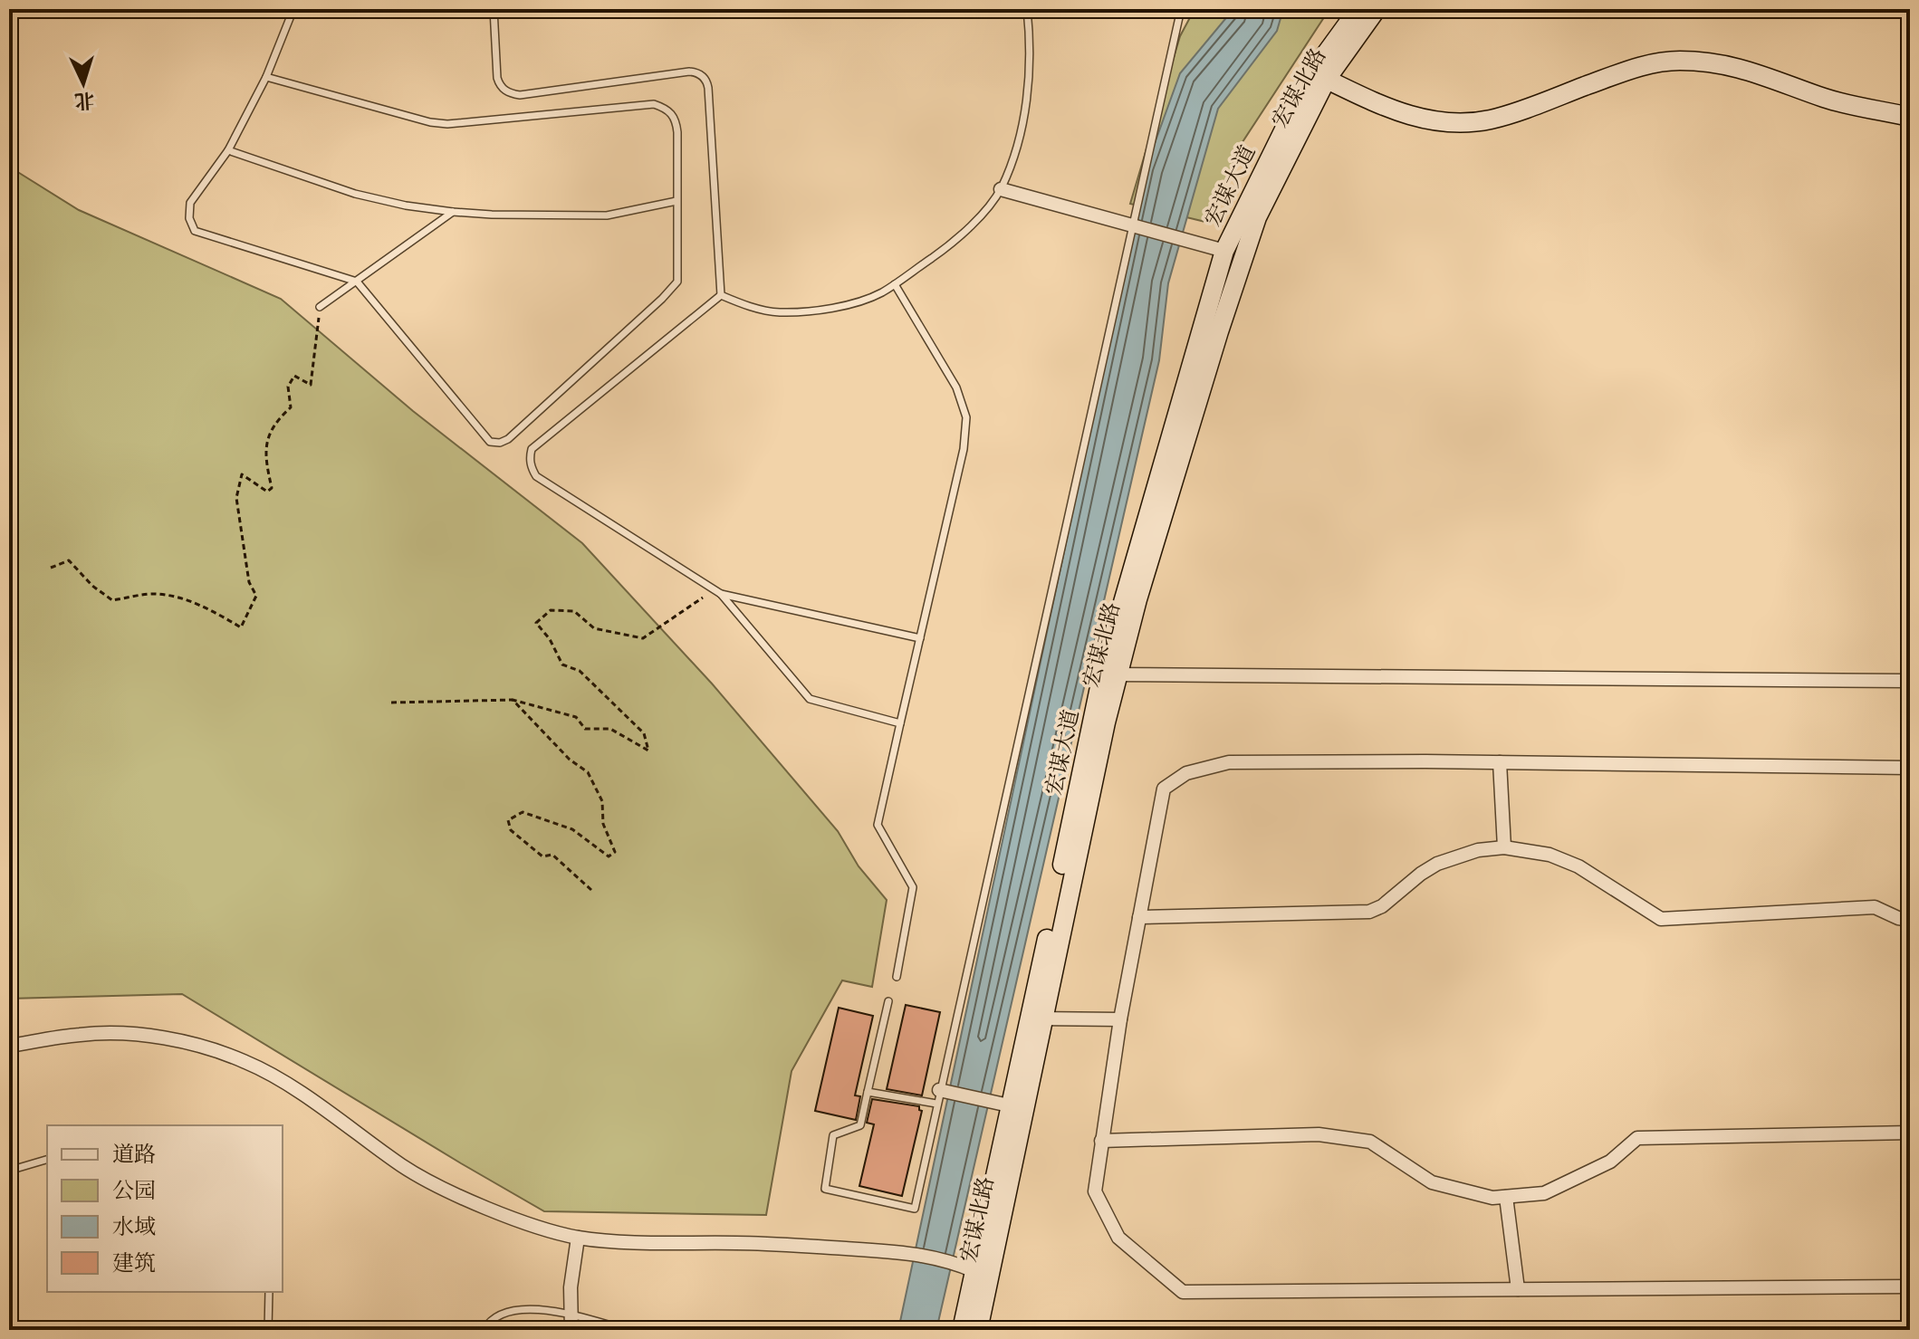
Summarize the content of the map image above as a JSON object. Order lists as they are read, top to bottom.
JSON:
{
  "streets": {
    "main road": ["宏谋北路", "宏谋大道"]
  },
  "crossings": [
    ["宏谋北路", "宏谋大道"]
  ],
  "legend": [
    "道路",
    "公园",
    "水域",
    "建筑"
  ],
  "north": "bottom"
}
